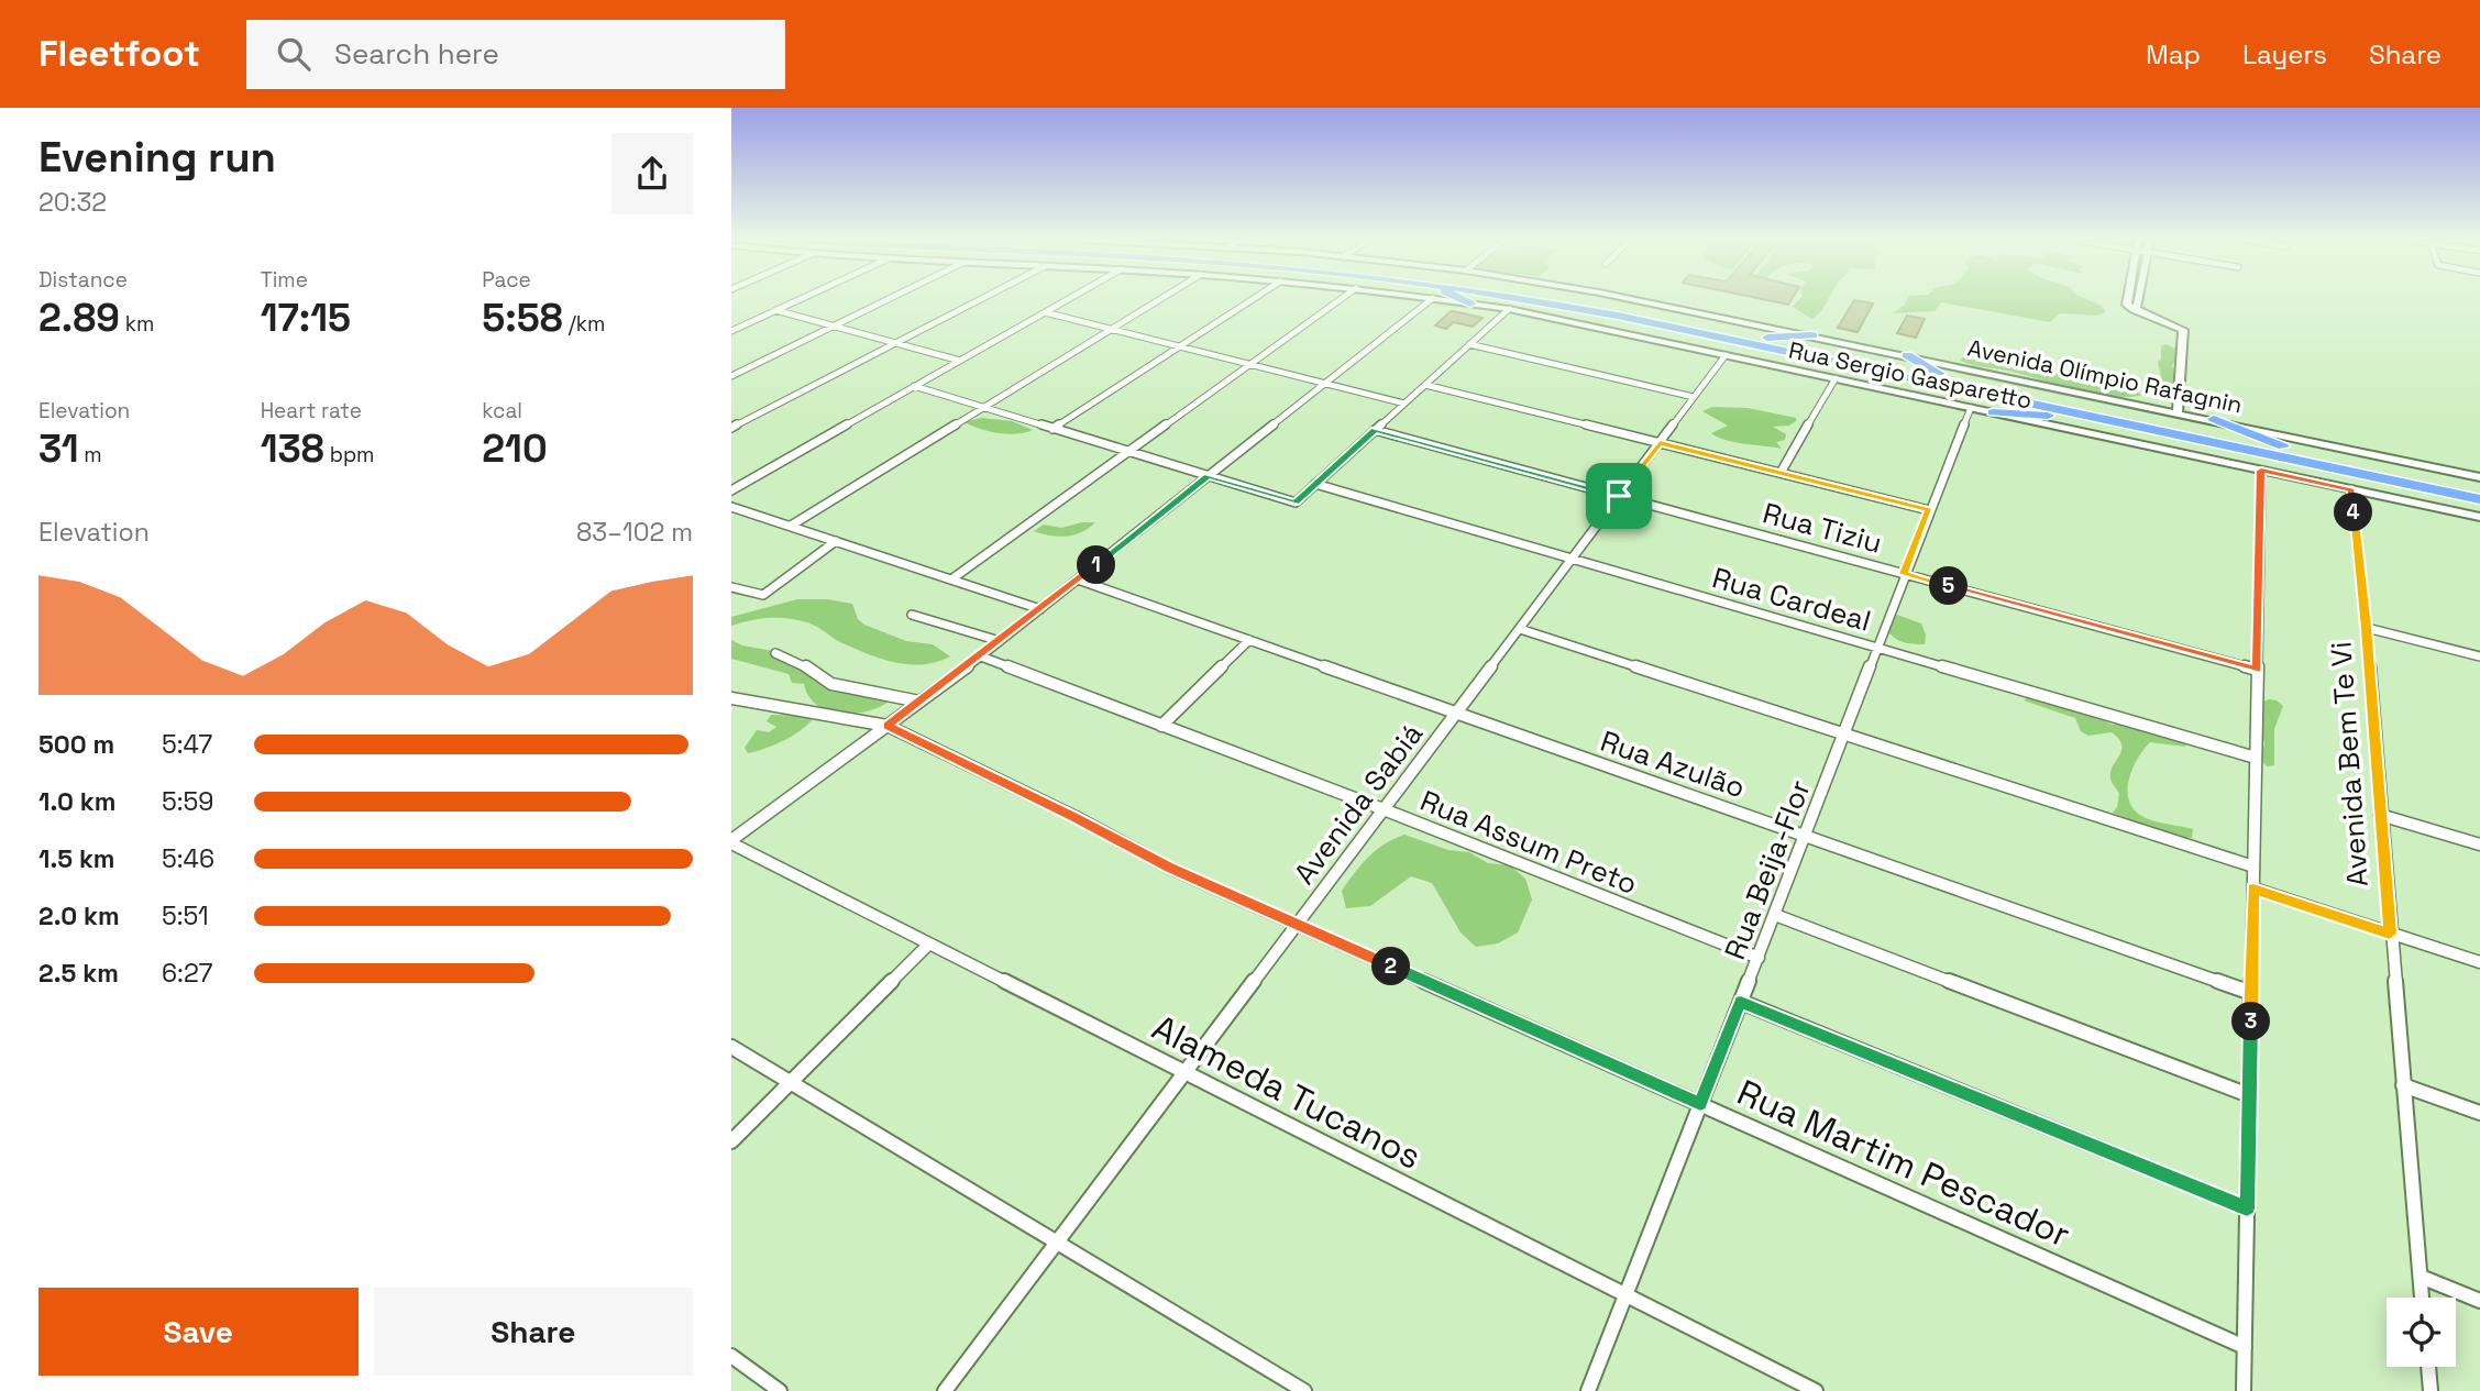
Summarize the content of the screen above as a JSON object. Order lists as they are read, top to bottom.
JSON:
{
  "streets": {
    "main road": ["Avenida Olímpio Rafagnin"],
    "street": [
      "Rua Sergio Gasparetto",
      "Rua Tiziu",
      "Rua Cardeal",
      "Rua Azulão",
      "Avenida Bem Te Vi",
      "Avenida Sabiá",
      "Rua Assum Preto",
      "Rua Beija-Flor",
      "Alameda Tucanos",
      "Rua Martim Pescador"
    ]
  },
  "crossings": [
    ["Rua Sergio Gasparetto", "Avenida Bem Te Vi"],
    ["Rua Sergio Gasparetto", "Avenida Sabiá"],
    ["Rua Sergio Gasparetto", "Rua Beija-Flor"],
    ["Rua Tiziu", "Avenida Sabiá"],
    ["Rua Tiziu", "Rua Beija-Flor"],
    ["Rua Cardeal", "Avenida Sabiá"],
    ["Rua Cardeal", "Rua Beija-Flor"],
    ["Rua Azulão", "Avenida Sabiá"],
    ["Rua Azulão", "Rua Beija-Flor"],
    ["Avenida Sabiá", "Rua Assum Preto"],
    ["Avenida Sabiá", "Alameda Tucanos"],
    ["Avenida Sabiá", "Rua Martim Pescador"],
    ["Rua Assum Preto", "Rua Beija-Flor"],
    ["Rua Beija-Flor", "Alameda Tucanos"],
    ["Rua Beija-Flor", "Rua Martim Pescador"]
  ],
  "page": {
    "header": "Fleetfoot",
    "search": "Search here",
    "nav": ["Map", "Layers", "Share"],
    "heading": ["Evening run", "20:32"],
    "stats": [
      ["Distance", "2.89 km"],
      ["Time", "17:15"],
      ["Pace", "5:58 /km"],
      ["Elevation", "31 m"],
      ["Heart rate", "138 bpm"],
      ["kcal", "210"]
    ],
    "pins": [
      "4",
      "1",
      "5",
      "2",
      "3"
    ],
    "chart": ["Elevation", "83–102 m"],
    "list": [
      {
        "name": "500 m",
        "note": "5:47"
      },
      {
        "name": "1.0 km",
        "note": "5:59"
      },
      {
        "name": "1.5 km",
        "note": "5:46"
      },
      {
        "name": "2.0 km",
        "note": "5:51"
      },
      {
        "name": "2.5 km",
        "note": "6:27"
      }
    ],
    "buttons": ["Save", "Share"]
  }
}
